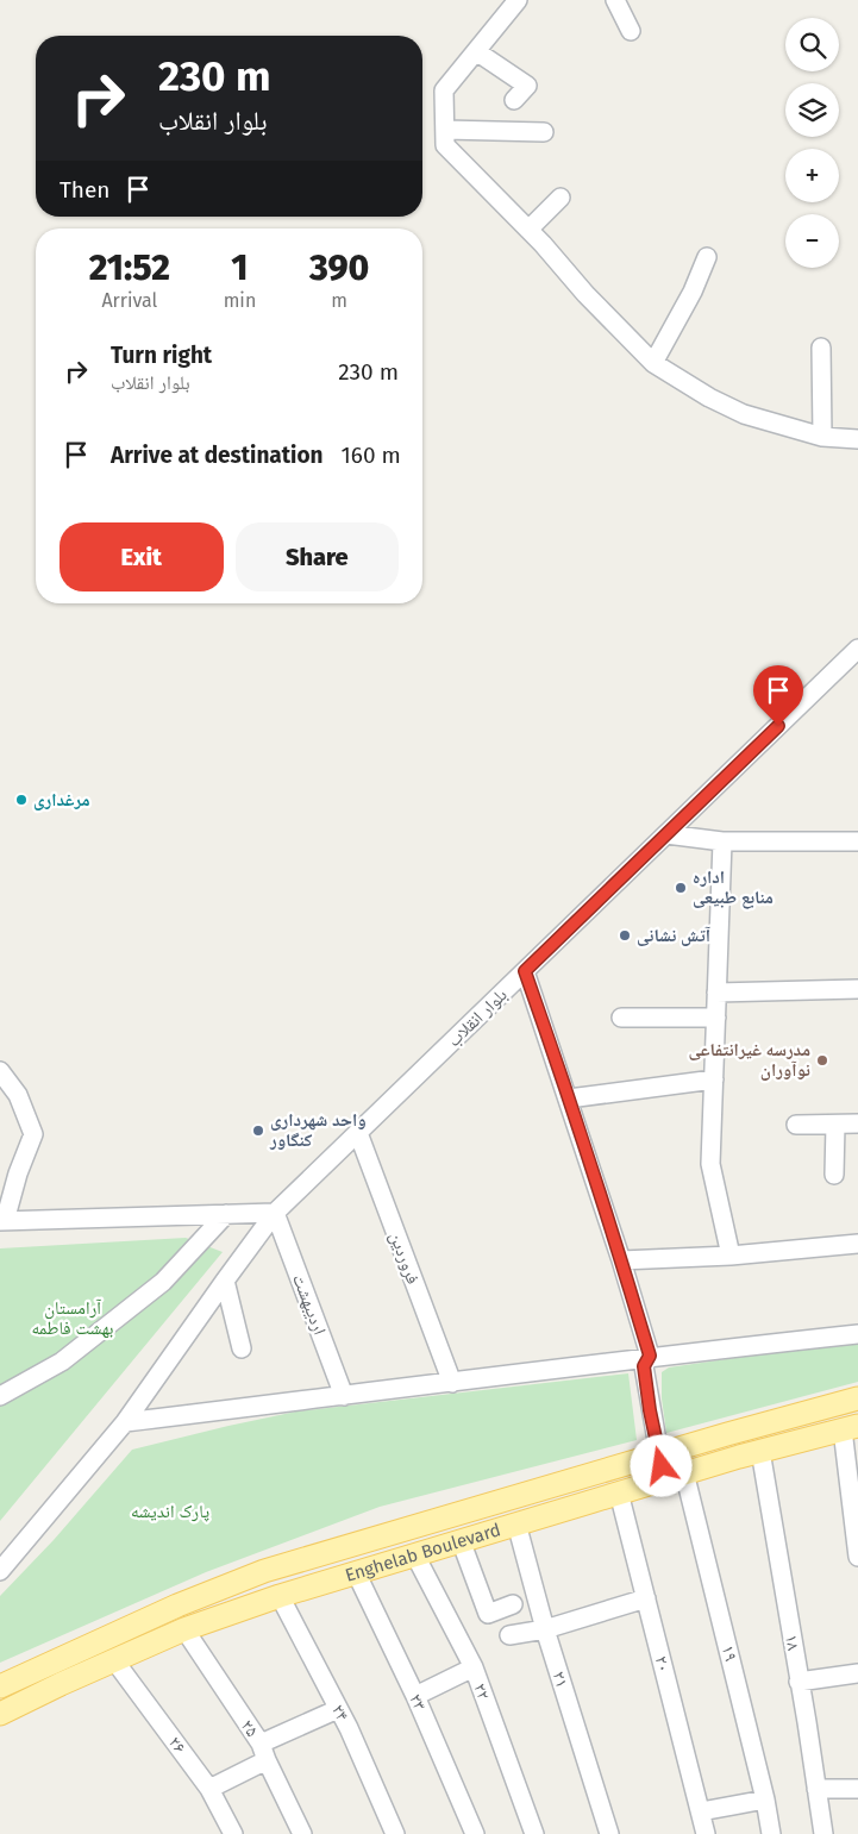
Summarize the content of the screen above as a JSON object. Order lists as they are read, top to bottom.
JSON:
{
  "streets": {
    "main road": ["Enghelab Boulevard"],
    "street": [
      "بلوار انقلاب",
      "فروردین",
      "اردیبهشت",
      "۱۸",
      "۱۹",
      "۲۰",
      "۲۱",
      "۲۲",
      "۲۳",
      "۲۴",
      "۲۵",
      "۲۶"
    ]
  },
  "crossings": [
    ["بلوار انقلاب", "فروردین"],
    ["بلوار انقلاب", "اردیبهشت"],
    ["Enghelab Boulevard", "۱۸"],
    ["Enghelab Boulevard", "۱۹"],
    ["Enghelab Boulevard", "۲۰"],
    ["Enghelab Boulevard", "۲۱"],
    ["Enghelab Boulevard", "۲۲"],
    ["Enghelab Boulevard", "۲۳"],
    ["Enghelab Boulevard", "۲۴"],
    ["Enghelab Boulevard", "۲۵"],
    ["Enghelab Boulevard", "۲۶"]
  ],
  "parks": ["آرامستان بهشت فاطمه", "پارک اندیشه"],
  "places": [
    "مرغداری",
    "اداره منابع طبیعی",
    "آتش نشانی",
    "مدرسه غیرانتفاعی نوآوران",
    "واحد شهرداری کنگاور"
  ],
  "page": {
    "map_buttons": ["+", "−"],
    "turn": ["230 m", "بلوار انقلاب"],
    "then": "Then",
    "eta": [
      "21:52",
      "Arrival",
      "1",
      "min",
      "390",
      "m"
    ],
    "list": [
      {
        "name": "Turn right",
        "note": "بلوار انقلاب",
        "value": "230 m"
      },
      {
        "name": "Arrive at destination",
        "value": "160 m"
      }
    ],
    "buttons": ["Exit", "Share"]
  }
}
